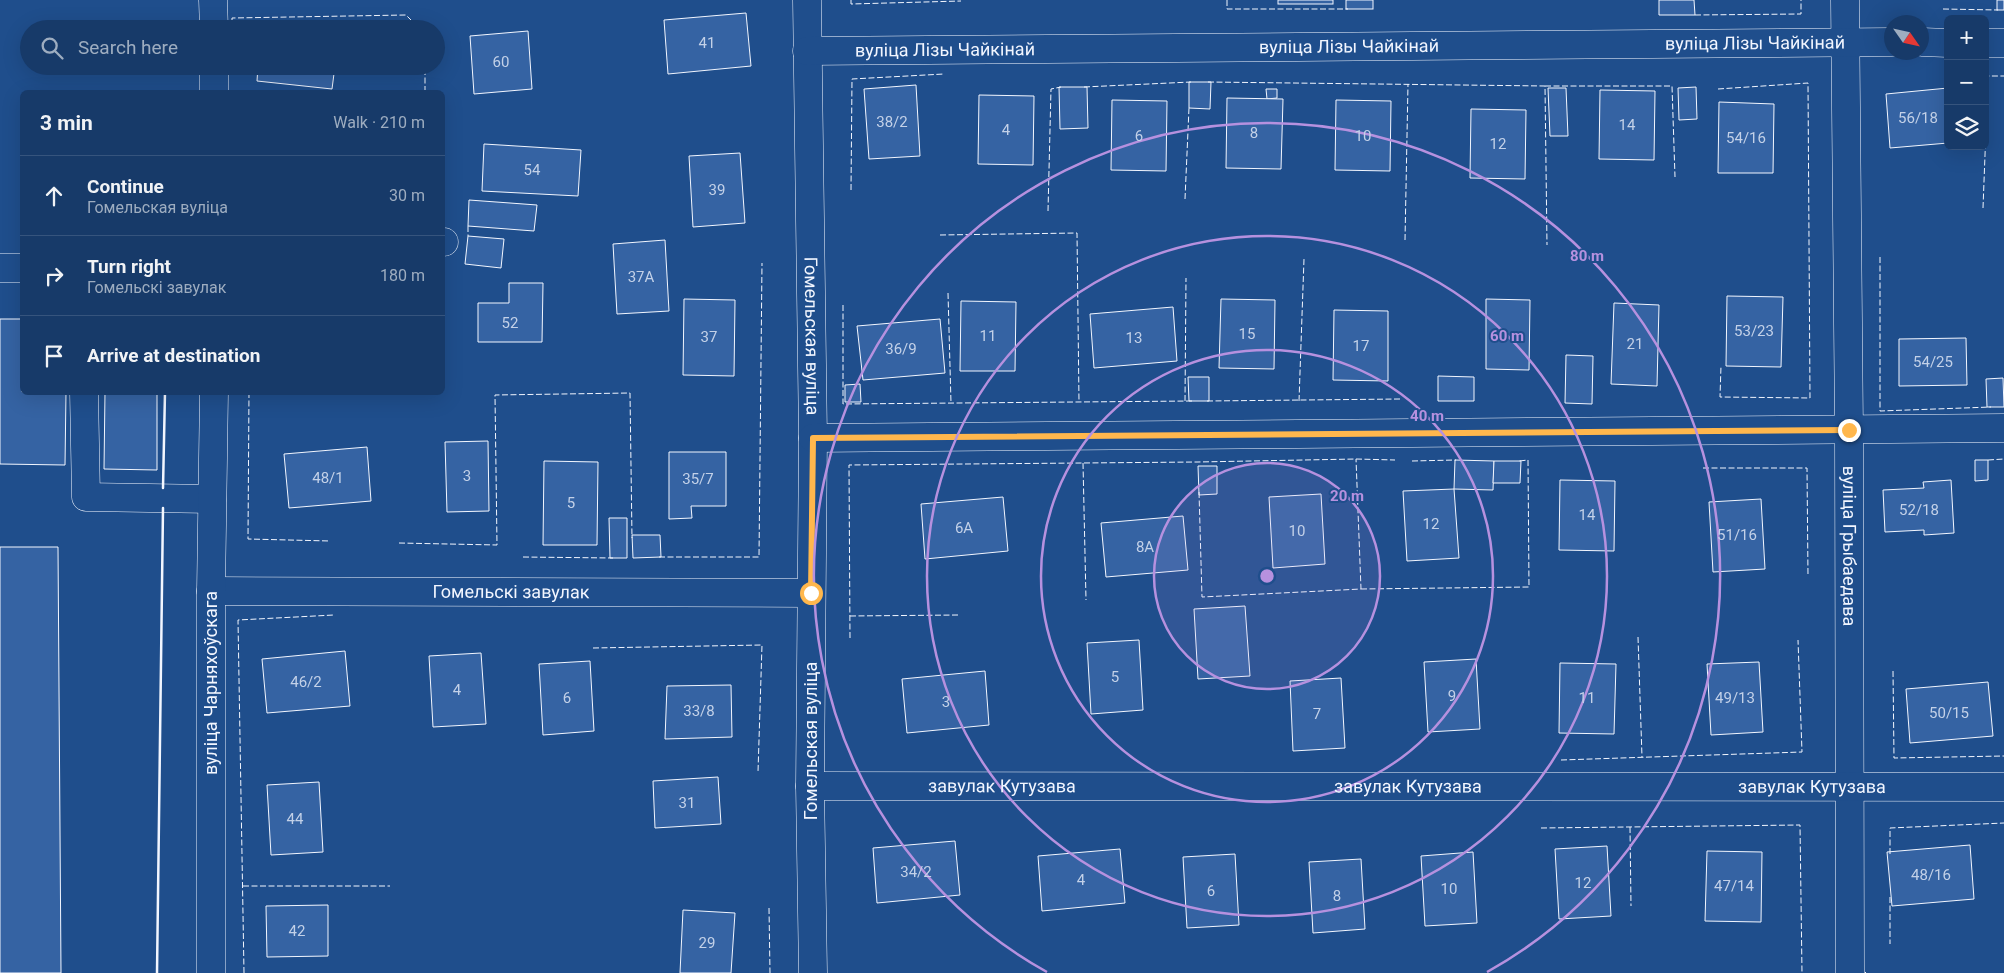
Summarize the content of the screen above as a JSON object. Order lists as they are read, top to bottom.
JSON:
{
  "streets": {
    "street": [
      "вуліца Лізы Чайкінай",
      "Гомельская вуліца",
      "вуліца Грыбаедава",
      "Гомельскі завулак",
      "вуліца Чарняхоўскага",
      "завулак Кутузава"
    ]
  },
  "crossings": [
    ["вуліца Лізы Чайкінай", "Гомельская вуліца"],
    ["вуліца Лізы Чайкінай", "вуліца Грыбаедава"],
    ["Гомельская вуліца", "Гомельскі завулак"],
    ["Гомельская вуліца", "завулак Кутузава"],
    ["вуліца Грыбаедава", "завулак Кутузава"],
    ["Гомельскі завулак", "вуліца Чарняхоўскага"]
  ],
  "house_numbers": [
    "41",
    "60",
    "56/18",
    "38/2",
    "14",
    "4",
    "8",
    "6",
    "10",
    "54/16",
    "12",
    "54",
    "39",
    "37А",
    "52",
    "53/23",
    "15",
    "11",
    "37",
    "13",
    "21",
    "17",
    "36/9",
    "54/25",
    "3",
    "48/1",
    "35/7",
    "5",
    "52/18",
    "14",
    "12",
    "6А",
    "10",
    "51/16",
    "8А",
    "5",
    "46/2",
    "4",
    "9",
    "6",
    "11",
    "49/13",
    "3",
    "33/8",
    "50/15",
    "7",
    "31",
    "44",
    "34/2",
    "48/16",
    "4",
    "12",
    "47/14",
    "10",
    "6",
    "8",
    "42",
    "29"
  ],
  "north": "bottom right",
  "page": {
    "map_buttons": ["+", "−"],
    "search": "Search here",
    "heading": ["3 min", "Walk · 210 m"],
    "list": [
      ["Continue", "Гомельская вуліца", "30 m"],
      ["Turn right", "Гомельскі завулак", "180 m"],
      "Arrive at destination"
    ]
  },
  "rings": [
    "80 m",
    "60 m",
    "40 m",
    "20 m"
  ]
}
